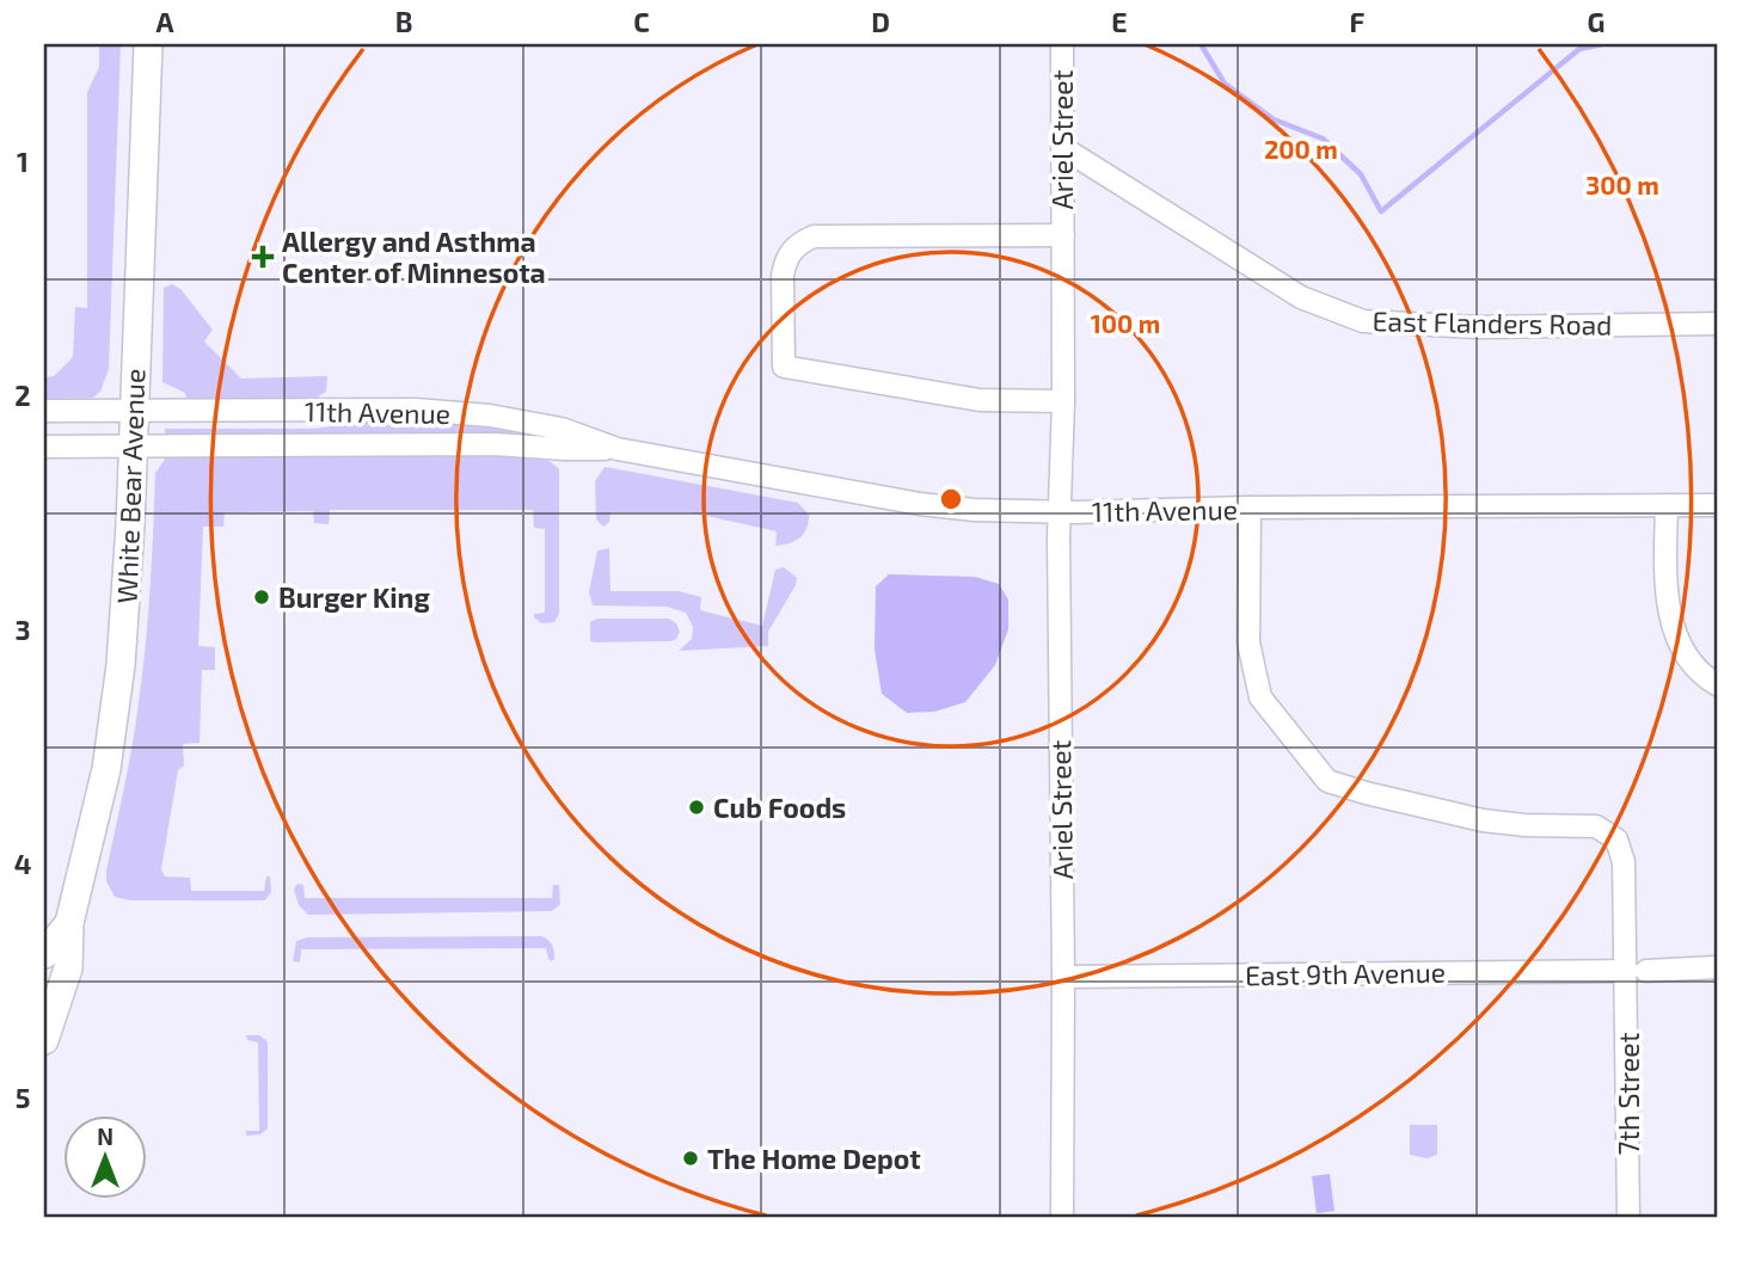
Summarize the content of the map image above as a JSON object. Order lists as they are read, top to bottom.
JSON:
{
  "streets": {
    "main road": ["White Bear Avenue"],
    "street": [
      "Ariel Street",
      "East Flanders Road",
      "11th Avenue",
      "East 9th Avenue",
      "7th Street"
    ]
  },
  "crossings": [
    ["Ariel Street", "East Flanders Road"],
    ["Ariel Street", "11th Avenue"],
    ["Ariel Street", "East 9th Avenue"],
    ["11th Avenue", "White Bear Avenue"],
    ["11th Avenue", "7th Street"],
    ["East 9th Avenue", "7th Street"]
  ],
  "places": {
    "health": ["Allergy and Asthma Center of Minnesota"],
    "other": ["Burger King", "Cub Foods", "The Home Depot"]
  },
  "north": "top",
  "grid": {
    "columns": [
      "A",
      "B",
      "C",
      "D",
      "E",
      "F",
      "G"
    ],
    "rows": [
      "1",
      "2",
      "3",
      "4",
      "5"
    ]
  },
  "rings": ["200 m", "300 m", "100 m"]
}
